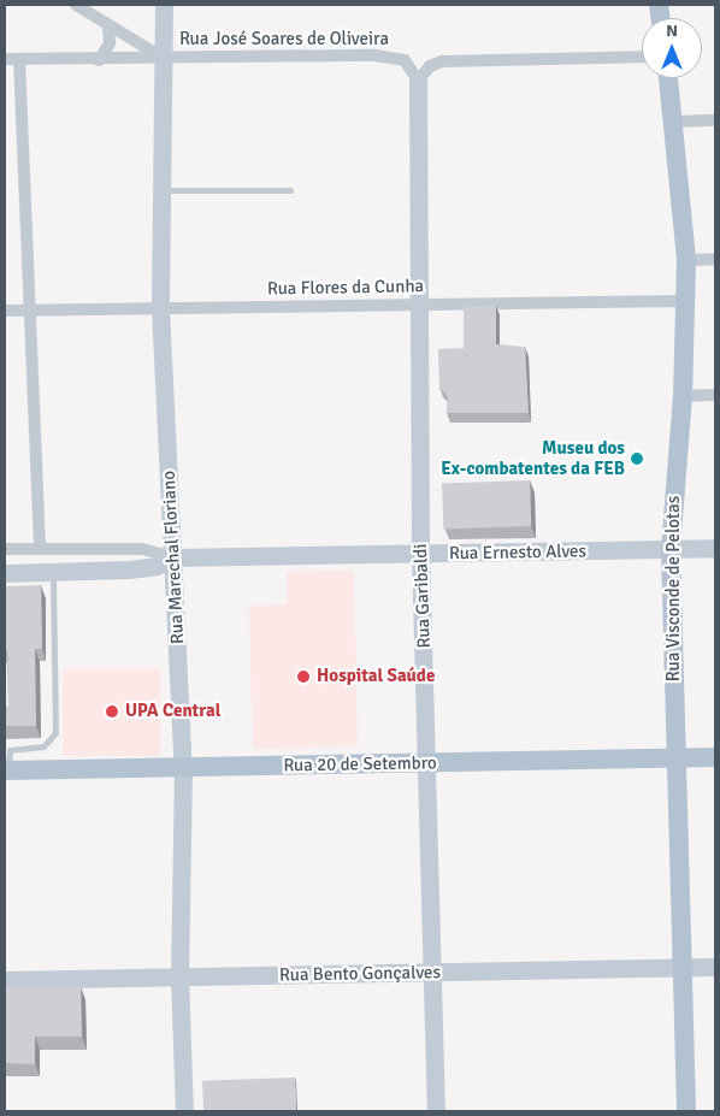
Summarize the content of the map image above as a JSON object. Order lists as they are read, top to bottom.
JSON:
{
  "streets": {
    "main road": ["Rua Visconde de Pelotas", "Rua 20 de Setembro"],
    "street": [
      "Rua José Soares de Oliveira",
      "Rua Flores da Cunha",
      "Rua Ernesto Alves",
      "Rua Marechal Floriano",
      "Rua Garibaldi",
      "Rua Bento Gonçalves"
    ]
  },
  "crossings": [
    ["Rua José Soares de Oliveira", "Rua Marechal Floriano"],
    ["Rua José Soares de Oliveira", "Rua Garibaldi"],
    ["Rua Flores da Cunha", "Rua Marechal Floriano"],
    ["Rua Flores da Cunha", "Rua Visconde de Pelotas"],
    ["Rua Flores da Cunha", "Rua Garibaldi"],
    ["Rua Ernesto Alves", "Rua Marechal Floriano"],
    ["Rua Ernesto Alves", "Rua Visconde de Pelotas"],
    ["Rua Ernesto Alves", "Rua Garibaldi"],
    ["Rua Marechal Floriano", "Rua 20 de Setembro"],
    ["Rua Marechal Floriano", "Rua Bento Gonçalves"],
    ["Rua Visconde de Pelotas", "Rua 20 de Setembro"],
    ["Rua Visconde de Pelotas", "Rua Bento Gonçalves"],
    ["Rua Garibaldi", "Rua 20 de Setembro"],
    ["Rua Garibaldi", "Rua Bento Gonçalves"]
  ],
  "places": ["Museu dos Ex-combatentes da FEB", "Hospital Saúde", "UPA Central"],
  "north": "top"
}
